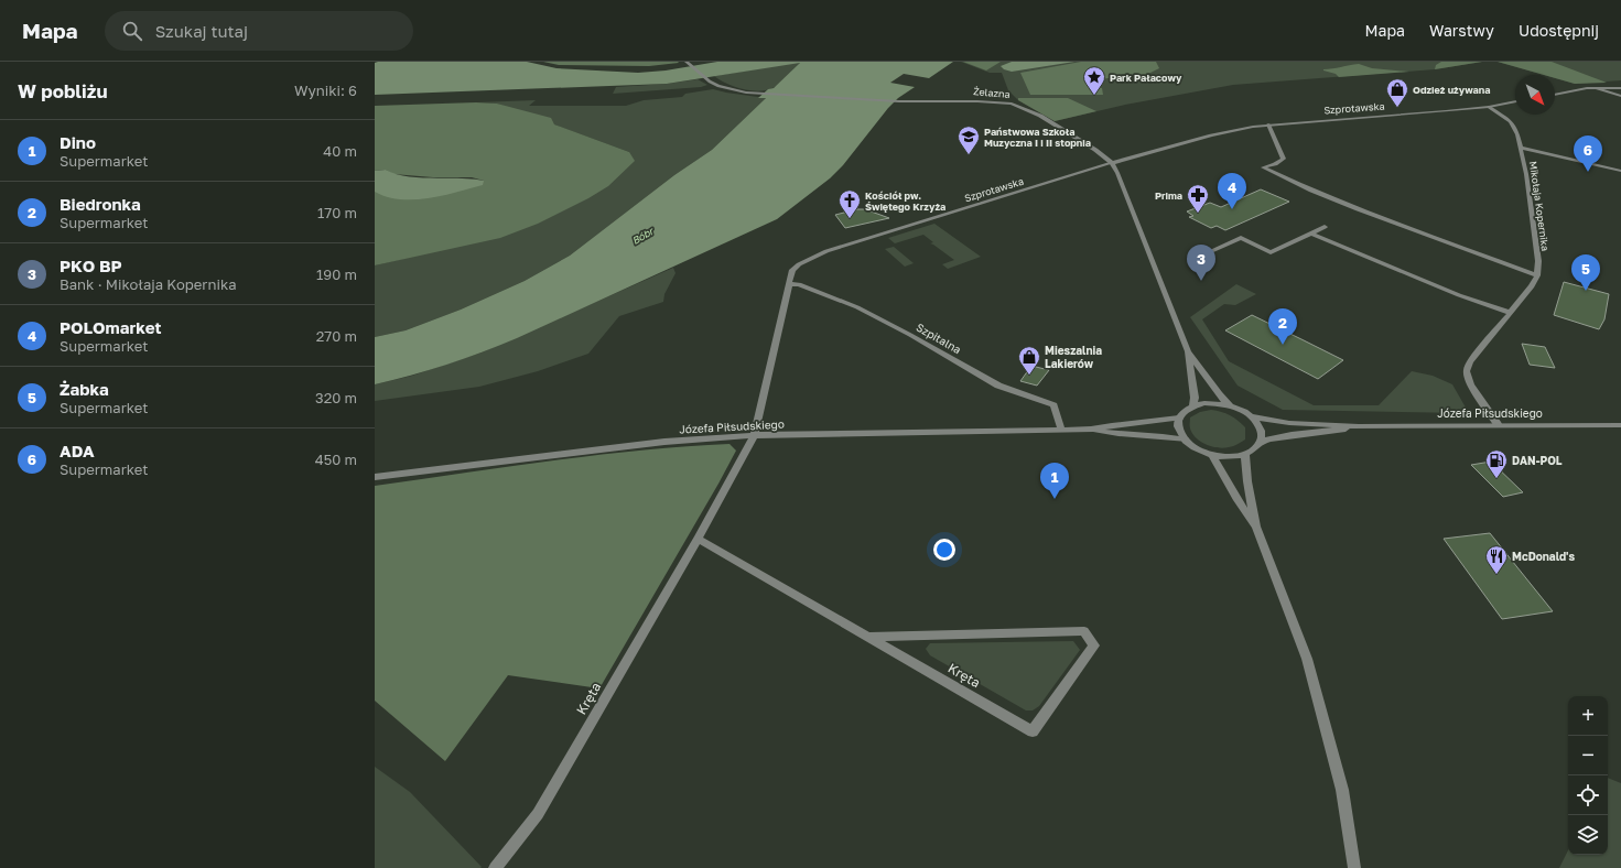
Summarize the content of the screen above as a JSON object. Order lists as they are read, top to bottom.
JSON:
{
  "streets": {
    "street": [
      "Żelazna",
      "Szprotawska",
      "Mikołaja Kopernika",
      "Szpitalna",
      "Józefa Piłsudskiego",
      "Kręta"
    ]
  },
  "crossings": [
    ["Żelazna", "Szprotawska"],
    ["Szprotawska", "Mikołaja Kopernika"],
    ["Szprotawska", "Szpitalna"],
    ["Szprotawska", "Józefa Piłsudskiego"],
    ["Szprotawska", "Kręta"],
    ["Szpitalna", "Józefa Piłsudskiego"],
    ["Józefa Piłsudskiego", "Kręta"]
  ],
  "water": ["Bóbr"],
  "places": {
    "place": ["Park Pałacowy"],
    "shop": ["Odzież używana", "Mieszalnia Lakierów"],
    "school or university": ["Państwowa Szkoła Muzyczna I i II stopnia"],
    "pharmacy": ["Prima"],
    "church": ["Kościół pw. Świętego Krzyża"],
    "fuel station": ["DAN-POL"],
    "restaurant": ["McDonald's"]
  },
  "north": "bottom right",
  "page": {
    "header": "Mapa",
    "search": "Szukaj tutaj",
    "nav": ["Mapa", "Warstwy", "Udostępnij"],
    "heading": ["W pobliżu", "Wyniki: 6"],
    "list": [
      {
        "mark": "1",
        "name": "Dino",
        "note": "Supermarket",
        "value": "40 m"
      },
      {
        "mark": "2",
        "name": "Biedronka",
        "note": "Supermarket",
        "value": "170 m"
      },
      {
        "mark": "3",
        "name": "PKO BP",
        "note": "Bank · Mikołaja Kopernika",
        "value": "190 m"
      },
      {
        "mark": "4",
        "name": "POLOmarket",
        "note": "Supermarket",
        "value": "270 m"
      },
      {
        "mark": "5",
        "name": "Żabka",
        "note": "Supermarket",
        "value": "320 m"
      },
      {
        "mark": "6",
        "name": "ADA",
        "note": "Supermarket",
        "value": "450 m"
      }
    ],
    "pins": [
      "6",
      "4",
      "3",
      "5",
      "2",
      "1"
    ],
    "map_buttons": ["+", "−"]
  }
}
